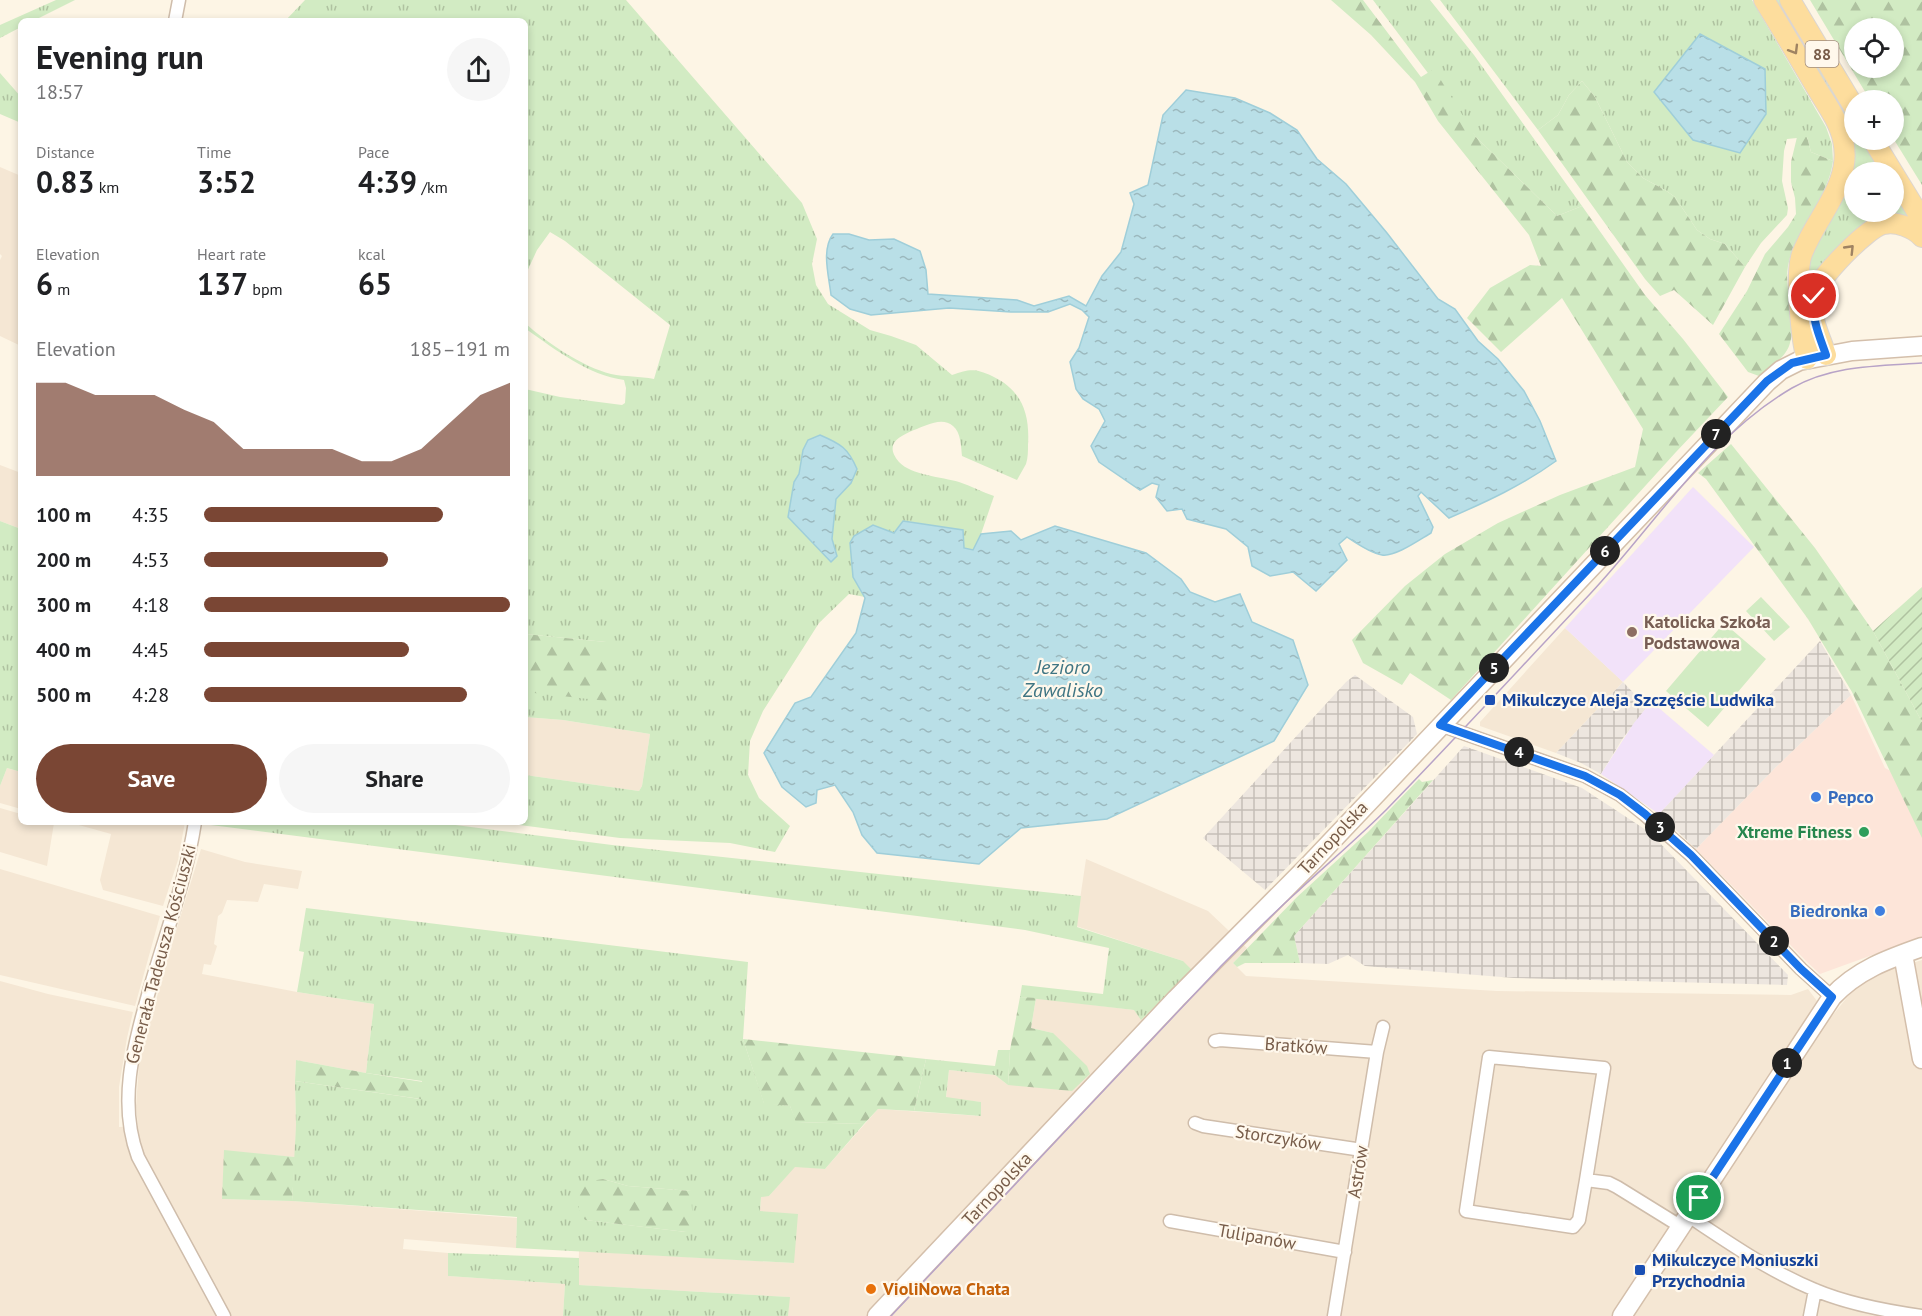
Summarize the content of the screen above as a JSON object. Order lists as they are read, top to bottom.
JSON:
{
  "streets": {
    "main road": ["88", "Tarnopolska"],
    "street": [
      "Generała Tadeusza Kościuszki",
      "Bratków",
      "Storczyków",
      "Astrów",
      "Tulipanów"
    ]
  },
  "crossings": [
    ["Bratków", "Astrów"],
    ["Storczyków", "Astrów"],
    ["Astrów", "Tulipanów"]
  ],
  "water": ["Jezioro Zawalisko"],
  "places": {
    "other": [
      "Katolicka Szkoła Podstawowa",
      "Pepco",
      "Xtreme Fitness",
      "Biedronka",
      "VioliNowa Chata"
    ],
    "transit": ["Mikulczyce Aleja Szczęście Ludwika", "Mikulczyce Moniuszki Przychodnia"]
  },
  "page": {
    "map_buttons": ["+", "−"],
    "heading": ["Evening run", "18:57"],
    "stats": [
      ["Distance", "0.83 km"],
      ["Time", "3:52"],
      ["Pace", "4:39 /km"],
      ["Elevation", "6 m"],
      ["Heart rate", "137 bpm"],
      ["kcal", "65"]
    ],
    "chart": ["Elevation", "185–191 m"],
    "pins": [
      "7",
      "6",
      "5",
      "4",
      "3",
      "2",
      "1"
    ],
    "list": [
      {
        "name": "100 m",
        "note": "4:35"
      },
      {
        "name": "200 m",
        "note": "4:53"
      },
      {
        "name": "300 m",
        "note": "4:18"
      },
      {
        "name": "400 m",
        "note": "4:45"
      },
      {
        "name": "500 m",
        "note": "4:28"
      }
    ],
    "buttons": ["Save", "Share"]
  }
}
